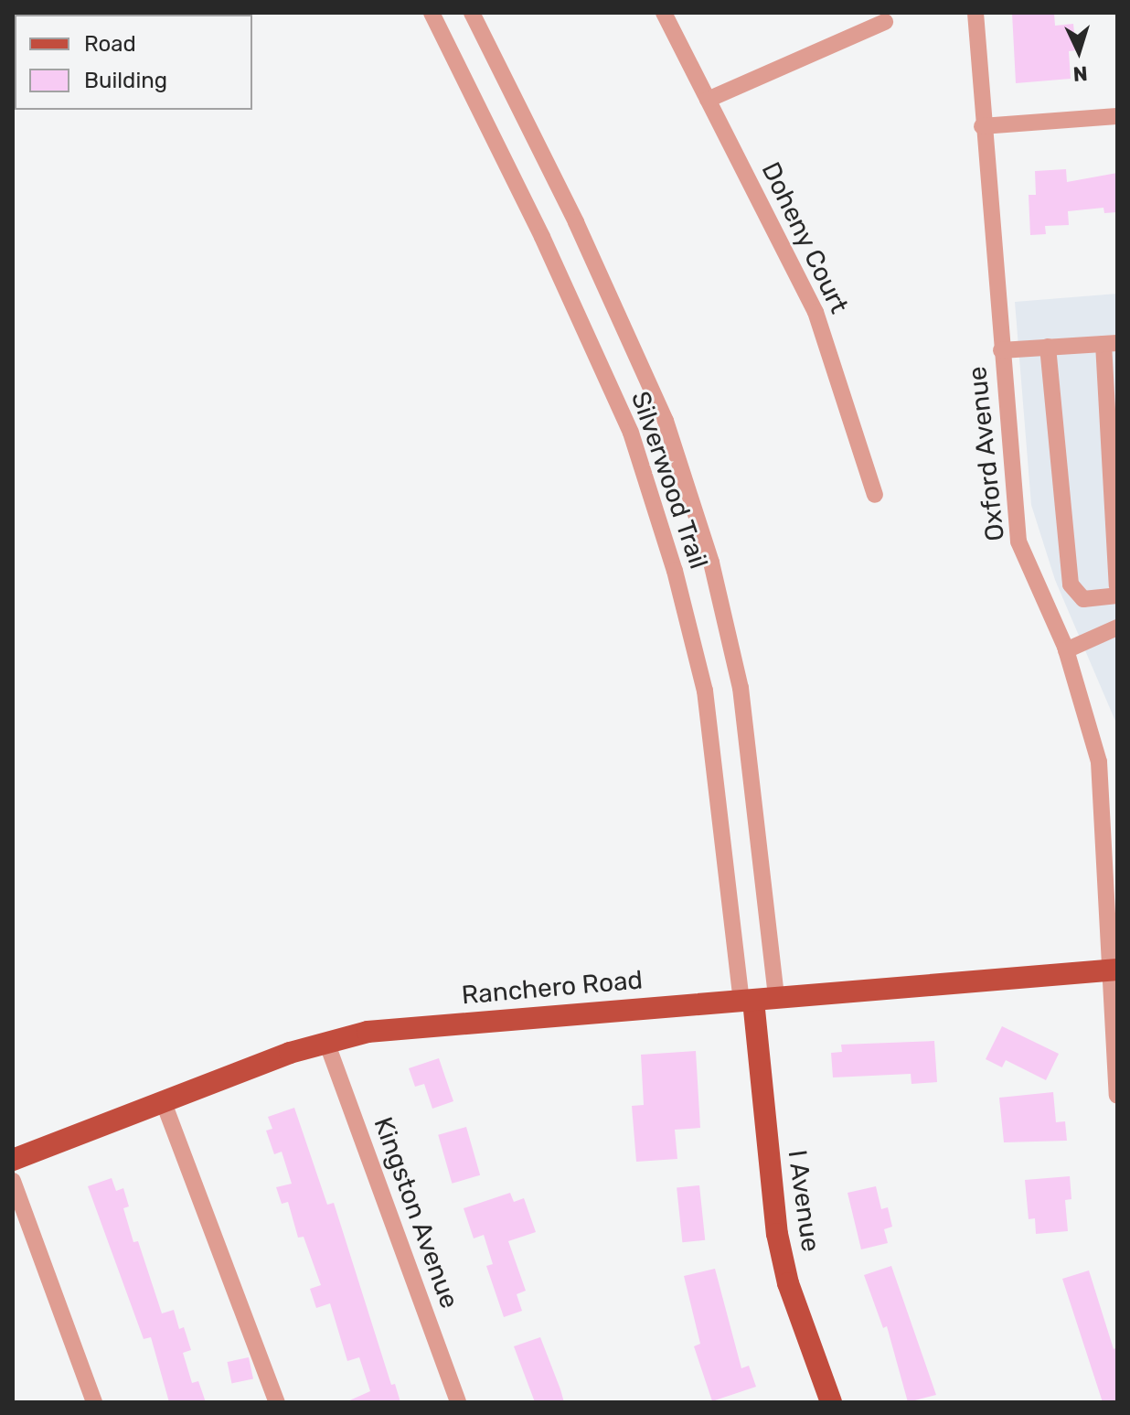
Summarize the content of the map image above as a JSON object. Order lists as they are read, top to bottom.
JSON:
{
  "streets": {
    "main road": ["Ranchero Road", "I Avenue"],
    "street": [
      "Doheny Court",
      "Oxford Avenue",
      "Silverwood Trail",
      "Kingston Avenue"
    ]
  },
  "crossings": [
    ["Oxford Avenue", "Ranchero Road"],
    ["Silverwood Trail", "Ranchero Road"],
    ["Silverwood Trail", "I Avenue"],
    ["Ranchero Road", "I Avenue"],
    ["Ranchero Road", "Kingston Avenue"]
  ],
  "legend": ["Road", "Building"],
  "north": "bottom"
}
